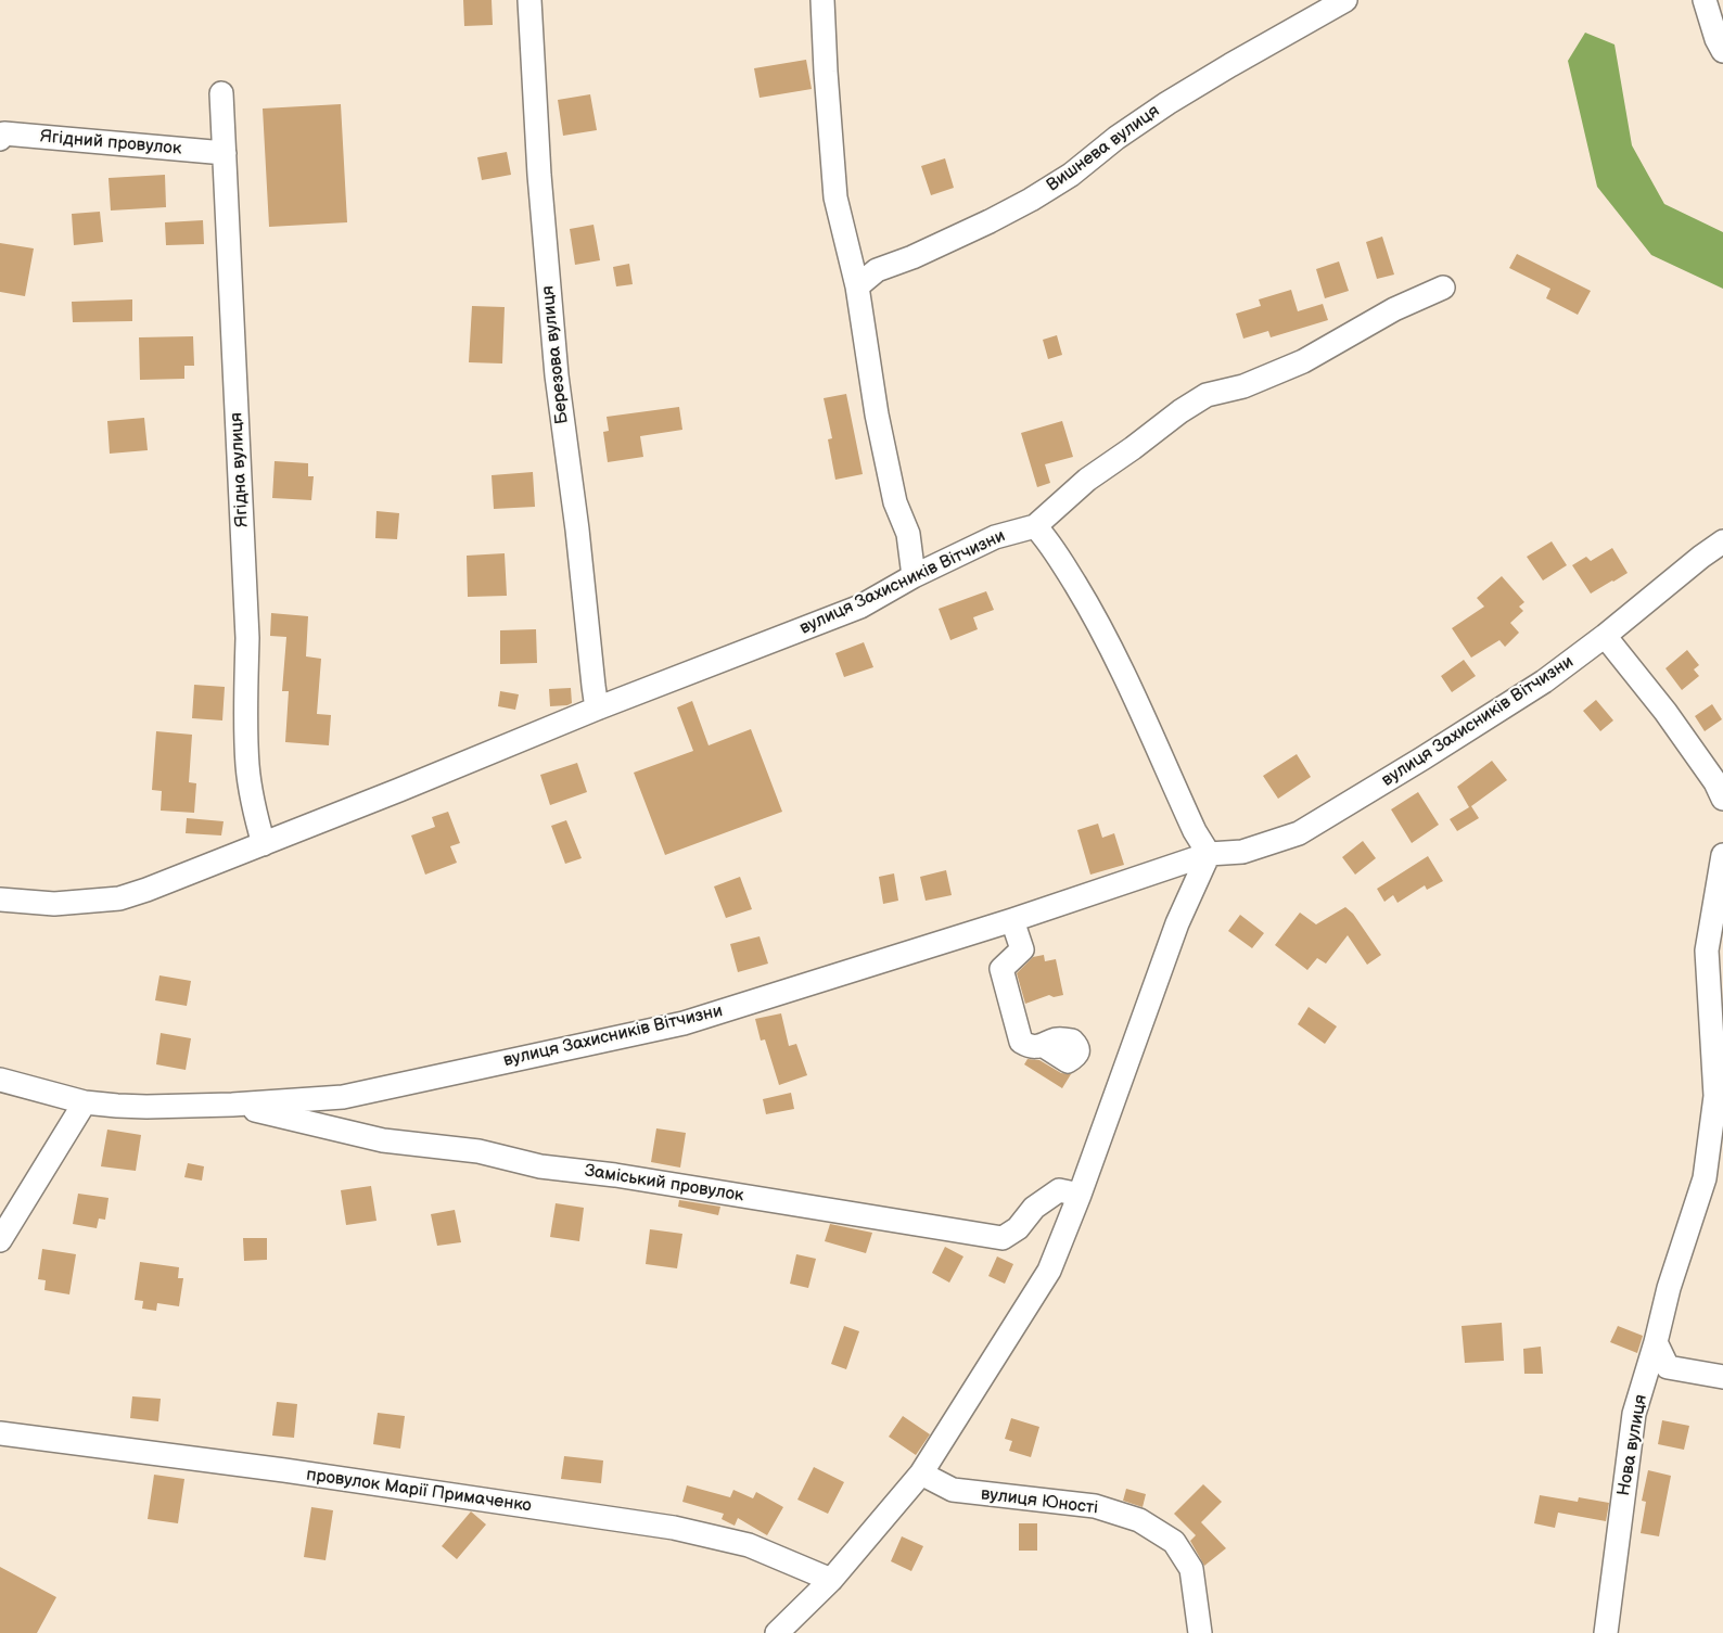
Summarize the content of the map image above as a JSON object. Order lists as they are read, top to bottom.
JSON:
{
  "streets": {
    "street": [
      "Ягідний провулок",
      "Вишнева вулиця",
      "Березова вулиця",
      "Ягідна вулиця",
      "вулиця Захисників Вітчизни",
      "Заміський провулок",
      "Нова вулиця",
      "провулок Марії Примаченко",
      "вулиця Юності"
    ]
  },
  "crossings": [
    ["Ягідний провулок", "Ягідна вулиця"],
    ["Березова вулиця", "вулиця Захисників Вітчизни"],
    ["Ягідна вулиця", "вулиця Захисників Вітчизни"],
    ["вулиця Захисників Вітчизни", "Заміський провулок"]
  ]
}
